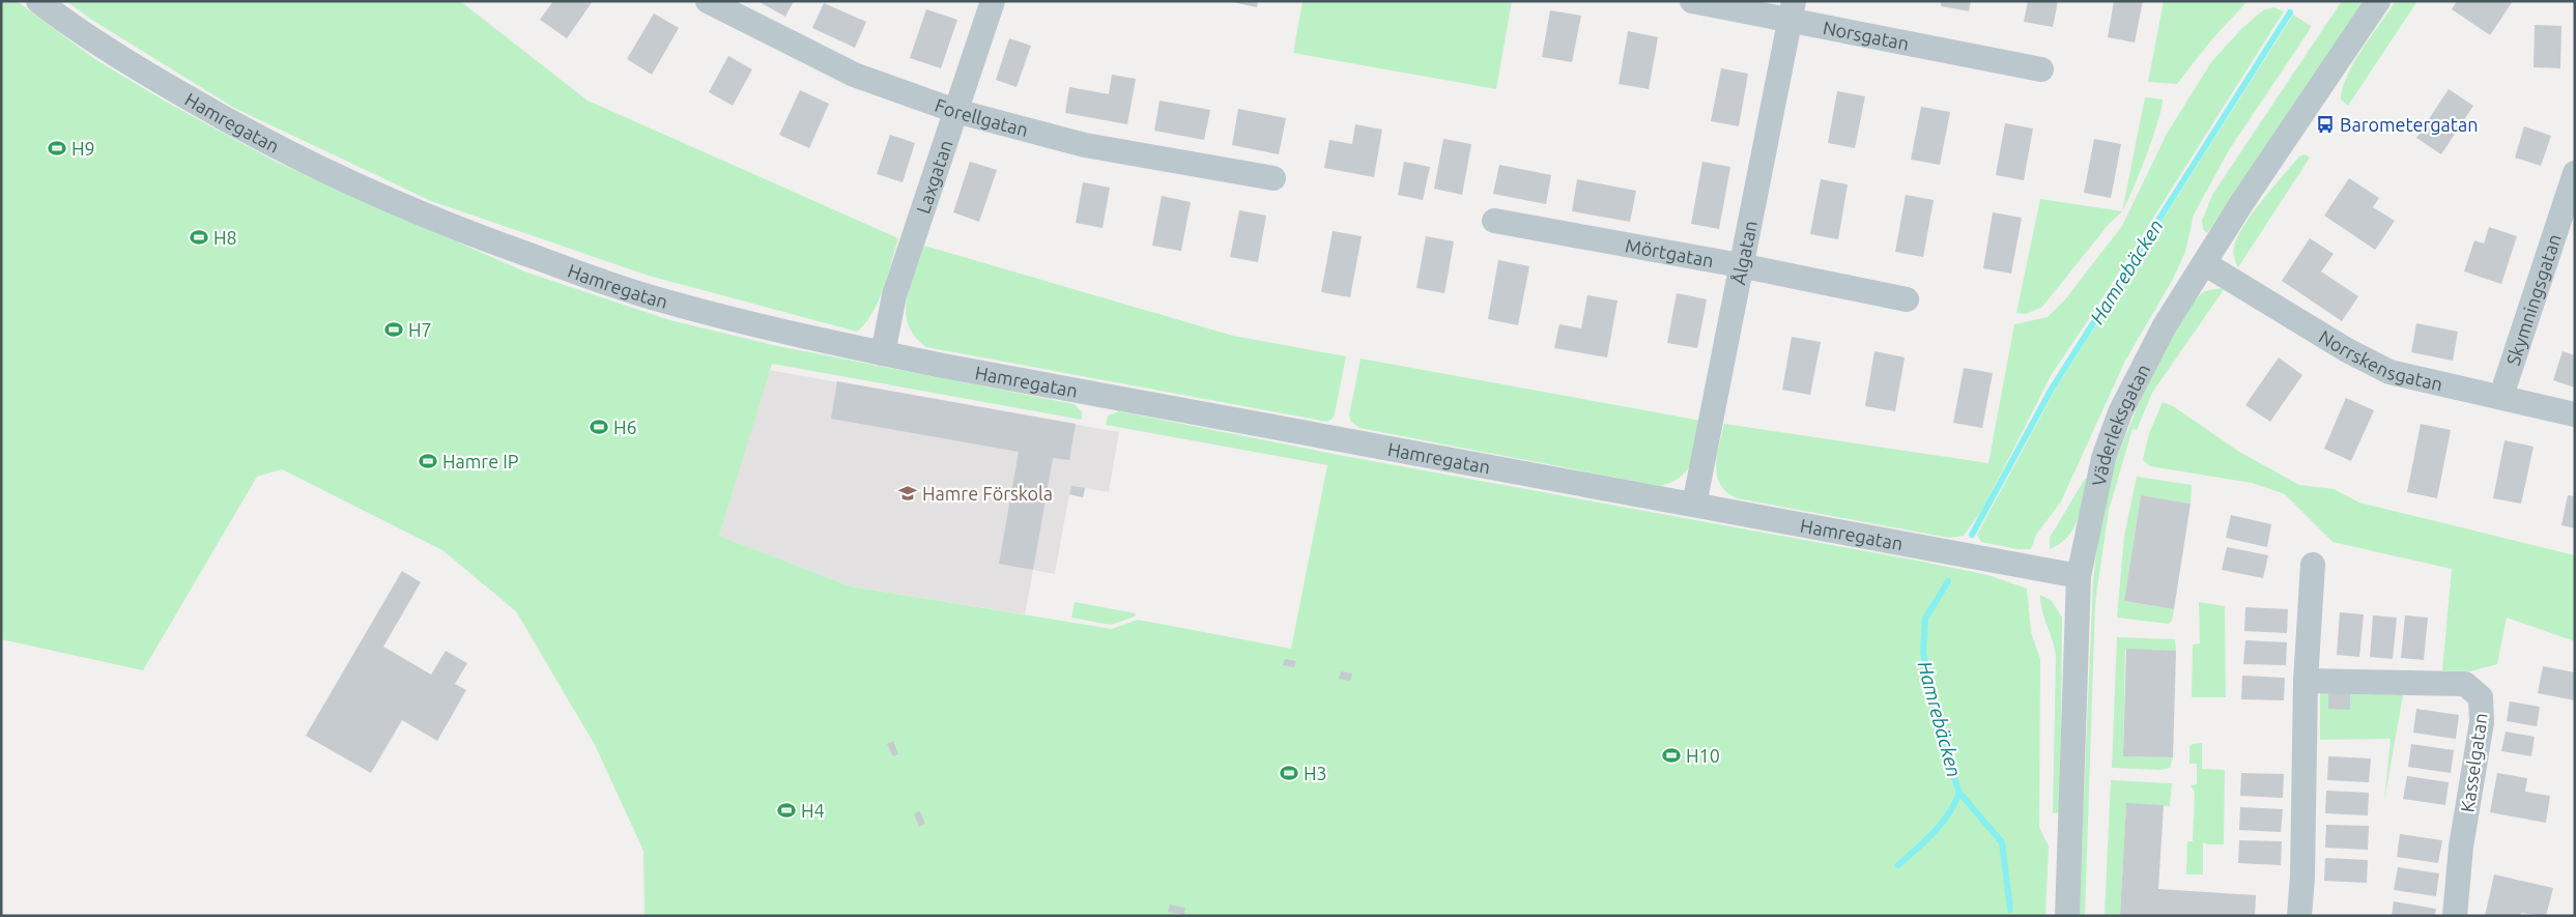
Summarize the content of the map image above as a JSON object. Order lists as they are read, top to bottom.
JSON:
{
  "streets": {
    "street": [
      "Norsgatan",
      "Forellgatan",
      "Hamregatan",
      "Laxgatan",
      "Mörtgatan",
      "Ålgatan",
      "Skymningsgatan",
      "Norrskensgatan",
      "Väderleksgatan",
      "Kasselgatan"
    ]
  },
  "crossings": [
    ["Norsgatan", "Ålgatan"],
    ["Forellgatan", "Laxgatan"],
    ["Hamregatan", "Laxgatan"],
    ["Hamregatan", "Ålgatan"],
    ["Hamregatan", "Väderleksgatan"],
    ["Mörtgatan", "Ålgatan"],
    ["Skymningsgatan", "Norrskensgatan"],
    ["Norrskensgatan", "Väderleksgatan"]
  ],
  "water": ["Hamrebäcken"],
  "places": {
    "bus stop": ["Barometergatan"],
    "sports": [
      "H9",
      "H8",
      "H7",
      "H6",
      "Hamre IP",
      "H10",
      "H3",
      "H4"
    ],
    "school or university": ["Hamre Förskola"]
  }
}
